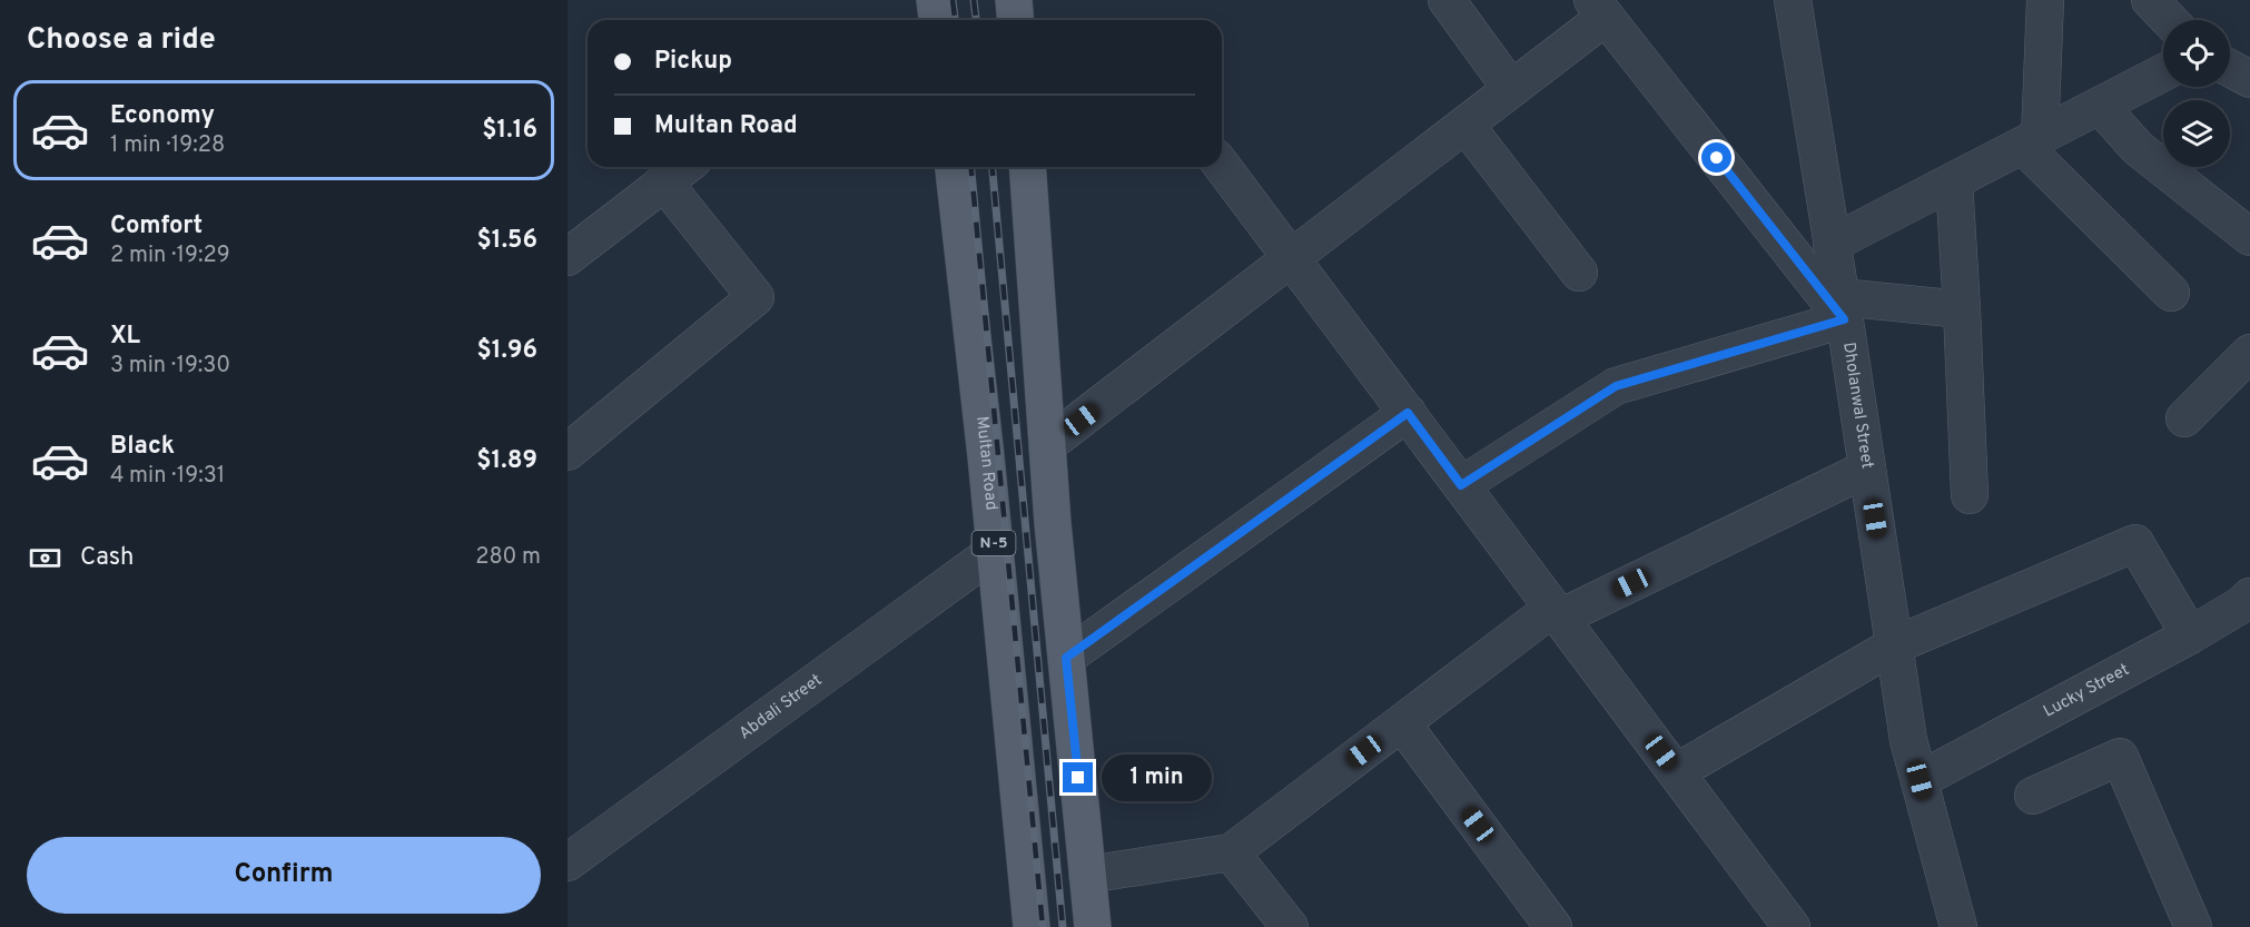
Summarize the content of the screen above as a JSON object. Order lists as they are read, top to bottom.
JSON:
{
  "streets": {
    "main road": ["Multan Road", "N-5"],
    "street": ["Dholanwal Street", "Lucky Street", "Abdali Street"]
  },
  "crossings": [
    ["Dholanwal Street", "Lucky Street"],
    ["Multan Road", "Abdali Street"]
  ],
  "page": {
    "heading": "Choose a ride",
    "banner": ["Pickup", "Multan Road"],
    "list": [
      {
        "name": "Economy",
        "note": "1 min · 19:28",
        "value": "$1.16"
      },
      {
        "name": "Comfort",
        "note": "2 min · 19:29",
        "value": "$1.56"
      },
      {
        "name": "XL",
        "note": "3 min · 19:30",
        "value": "$1.96"
      },
      {
        "name": "Black",
        "note": "4 min · 19:31",
        "value": "$1.89"
      }
    ],
    "pay": ["Cash", "280 m"],
    "bubble": "1 min",
    "buttons": "Confirm"
  }
}
